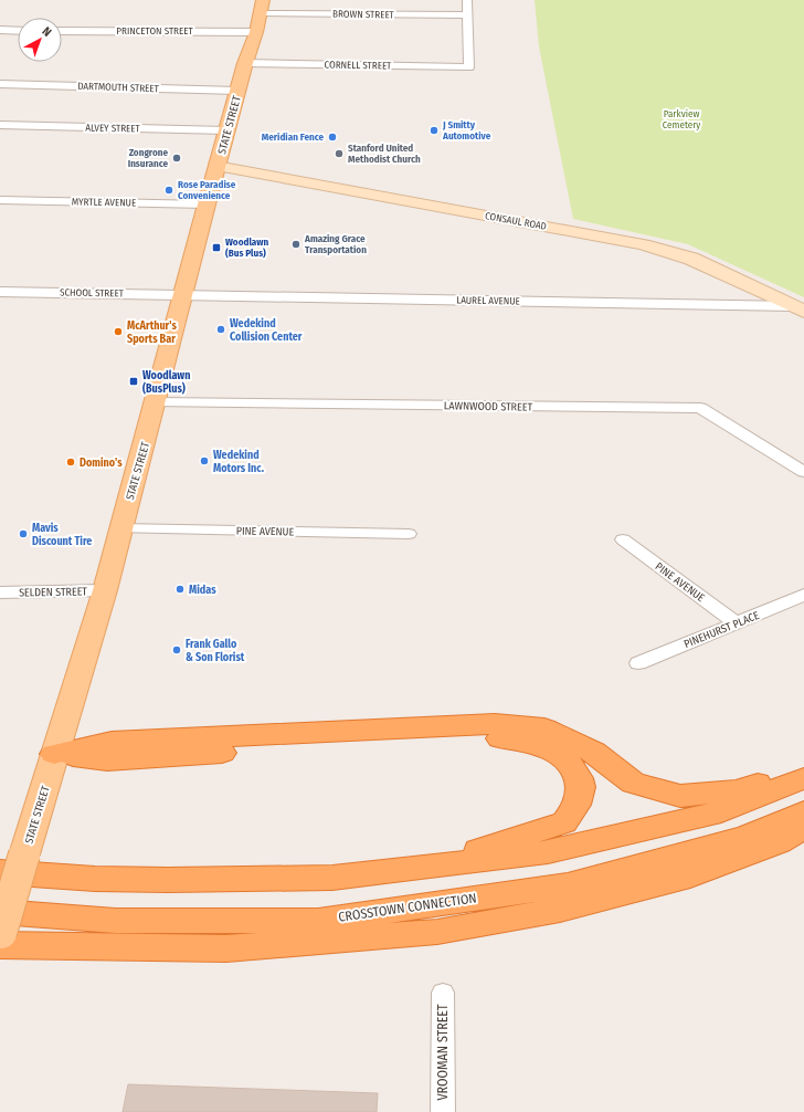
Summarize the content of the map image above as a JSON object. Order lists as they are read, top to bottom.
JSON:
{
  "streets": {
    "highway": ["CROSSTOWN CONNECTION"],
    "main road": ["STATE STREET"],
    "street": [
      "BROWN STREET",
      "PRINCETON STREET",
      "CORNELL STREET",
      "DARTMOUTH STREET",
      "ALVEY STREET",
      "MYRTLE AVENUE",
      "CONSAUL ROAD",
      "SCHOOL STREET",
      "LAUREL AVENUE",
      "LAWNWOOD STREET",
      "PINE AVENUE",
      "SELDEN STREET",
      "PINEHURST PLACE",
      "VROOMAN STREET"
    ]
  },
  "crossings": [
    ["BROWN STREET", "CORNELL STREET"],
    ["BROWN STREET", "STATE STREET"],
    ["PRINCETON STREET", "STATE STREET"],
    ["CORNELL STREET", "STATE STREET"],
    ["DARTMOUTH STREET", "STATE STREET"],
    ["STATE STREET", "ALVEY STREET"],
    ["STATE STREET", "MYRTLE AVENUE"],
    ["STATE STREET", "CONSAUL ROAD"],
    ["STATE STREET", "SCHOOL STREET"],
    ["STATE STREET", "LAUREL AVENUE"],
    ["STATE STREET", "LAWNWOOD STREET"],
    ["STATE STREET", "PINE AVENUE"],
    ["STATE STREET", "SELDEN STREET"],
    ["STATE STREET", "CROSSTOWN CONNECTION"],
    ["CONSAUL ROAD", "LAUREL AVENUE"],
    ["SCHOOL STREET", "LAUREL AVENUE"],
    ["PINE AVENUE", "PINEHURST PLACE"]
  ],
  "parks": ["Parkview Cemetery"],
  "places": {
    "other": [
      "J Smitty Automotive",
      "Meridian Fence",
      "Stanford United Methodist Church",
      "Zongrone Insurance",
      "Rose Paradise Convenience",
      "Amazing Grace Transportation",
      "Wedekind Collision Center",
      "McArthur's Sports Bar",
      "Wedekind Motors Inc.",
      "Domino's",
      "Mavis Discount Tire",
      "Midas",
      "Frank Gallo & Son Florist"
    ],
    "transit": ["Woodlawn (Bus Plus)", "Woodlawn (BusPlus)"]
  },
  "north": "top right"
}
